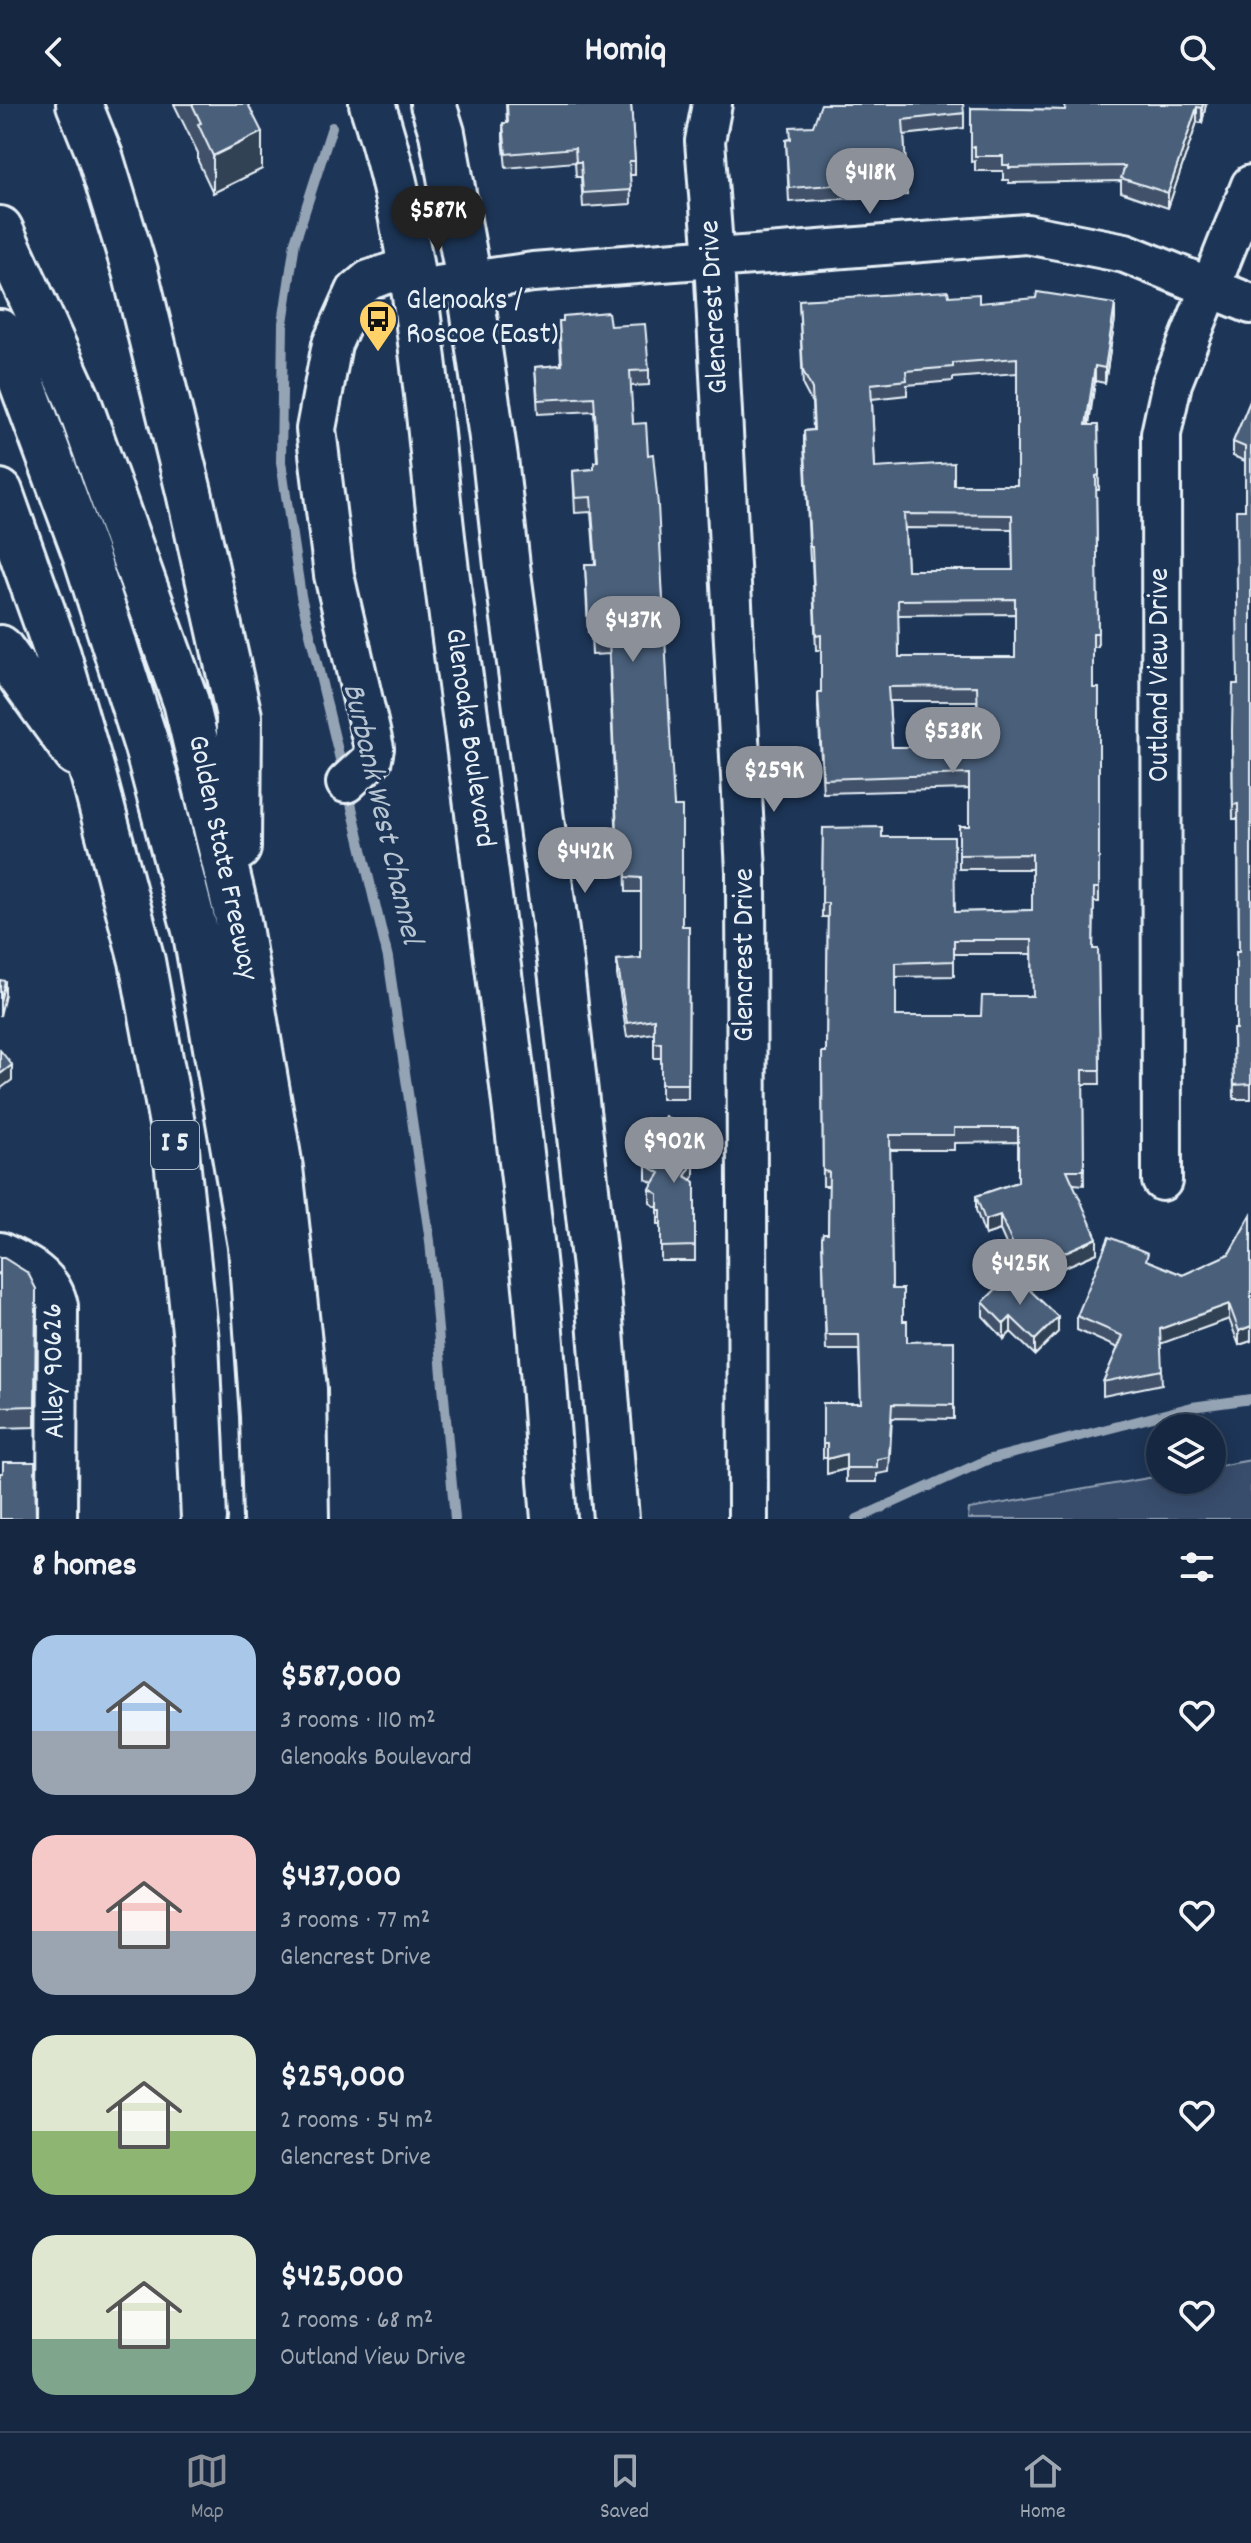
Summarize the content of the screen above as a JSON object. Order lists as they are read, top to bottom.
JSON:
{
  "streets": {
    "main road": ["Glenoaks Boulevard", "Golden State Freeway", "I 5"],
    "street": ["Glencrest Drive", "Outland View Drive", "Alley 90626"]
  },
  "water": ["Burbank West Channel"],
  "places": {
    "bus stop": ["Glenoaks / Roscoe (East)"]
  },
  "page": {
    "header": "Homiq",
    "price": [
      "$418K",
      "$587K",
      "$437K",
      "$538K",
      "$259K",
      "$442K",
      "$902K",
      "$425K"
    ],
    "heading": "8 homes",
    "list": [
      {
        "name": "$587,000",
        "note": "3 rooms · 110 m² · Glenoaks Boulevard"
      },
      {
        "name": "$437,000",
        "note": "3 rooms · 77 m² · Glencrest Drive"
      },
      {
        "name": "$259,000",
        "note": "2 rooms · 54 m² · Glencrest Drive"
      },
      {
        "name": "$425,000",
        "note": "2 rooms · 68 m² · Outland View Drive"
      }
    ],
    "tabs": ["Map", "Saved", "Home"]
  }
}
